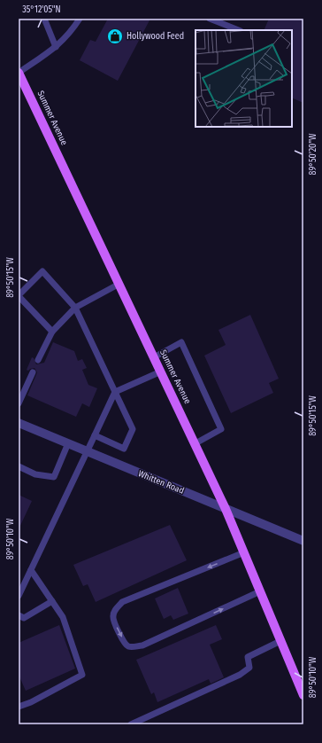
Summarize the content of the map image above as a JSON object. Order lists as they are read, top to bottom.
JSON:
{
  "streets": {
    "main road": ["Summer Avenue"],
    "street": ["Whitten Road"]
  },
  "crossings": [
    ["Summer Avenue", "Whitten Road"]
  ],
  "places": {
    "shop": ["Hollywood Feed"]
  },
  "coordinates": [
    "35°12'05\"N",
    "89°50'20\"W",
    "89°50'15\"W",
    "89°50'10\"W"
  ]
}
